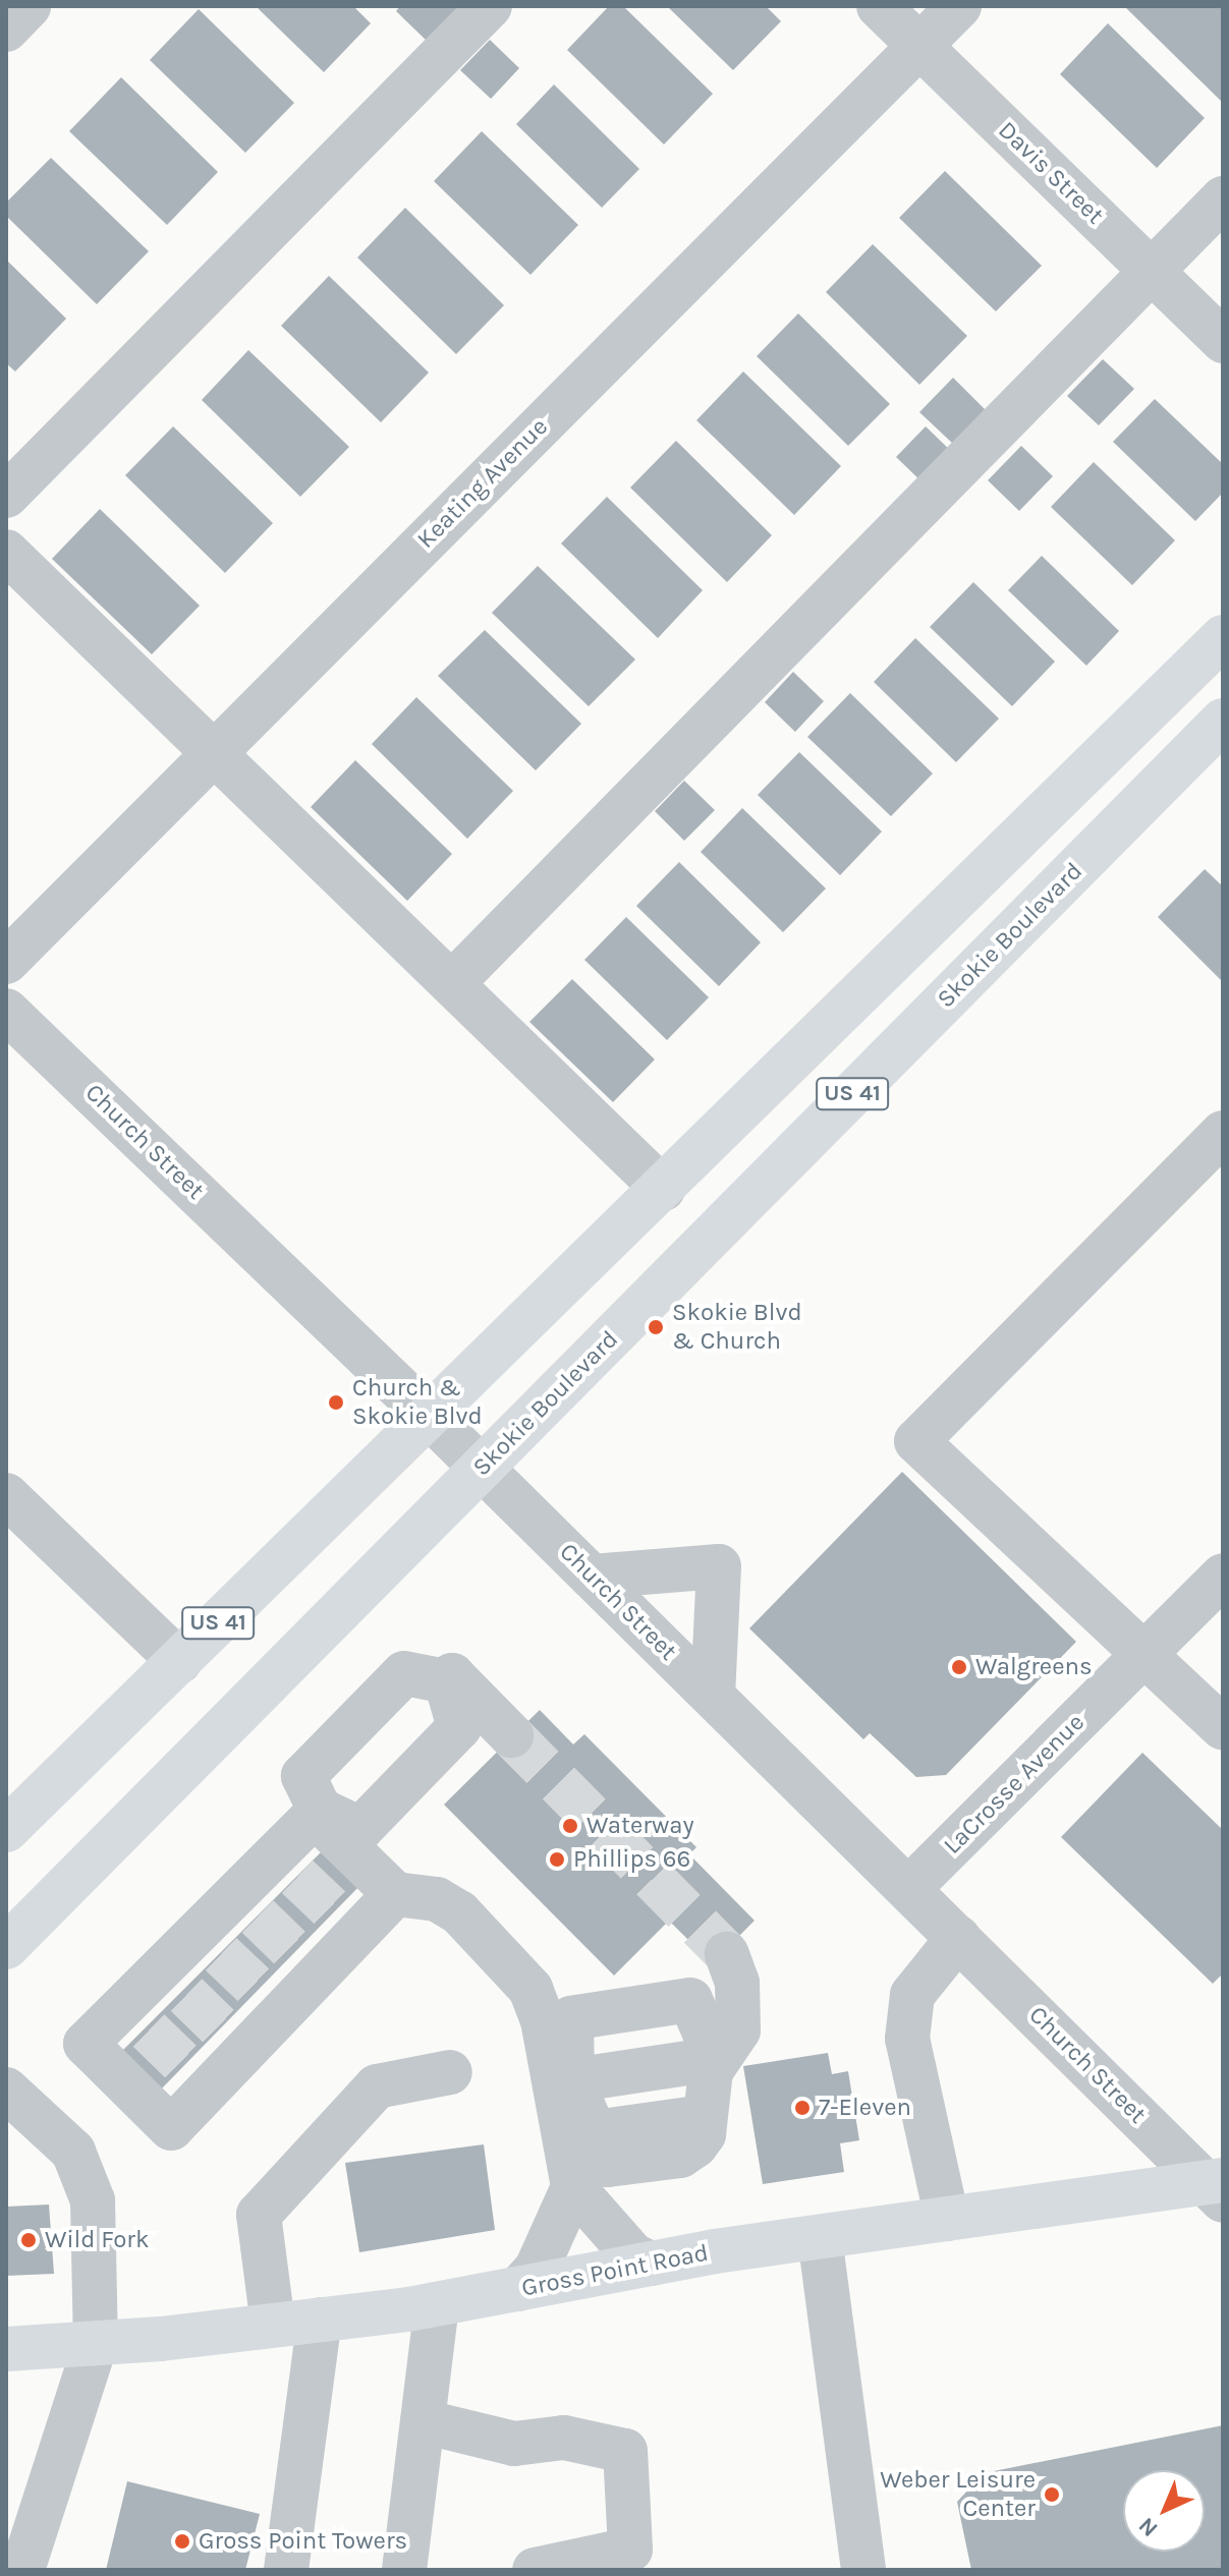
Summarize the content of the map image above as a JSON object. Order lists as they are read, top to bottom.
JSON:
{
  "streets": {
    "main road": ["Skokie Boulevard", "US 41", "Gross Point Road"],
    "street": [
      "Davis Street",
      "Keating Avenue",
      "Church Street",
      "LaCrosse Avenue"
    ]
  },
  "crossings": [
    ["Davis Street", "Keating Avenue"],
    ["Skokie Boulevard", "Church Street"],
    ["US 41", "Church Street"],
    ["Church Street", "LaCrosse Avenue"],
    ["Church Street", "Gross Point Road"]
  ],
  "places": [
    "Skokie Blvd & Church",
    "Church & Skokie Blvd",
    "Walgreens",
    "Waterway",
    "Phillips 66",
    "7-Eleven",
    "Wild Fork",
    "Weber Leisure Center",
    "Gross Point Towers"
  ],
  "north": "bottom left"
}
